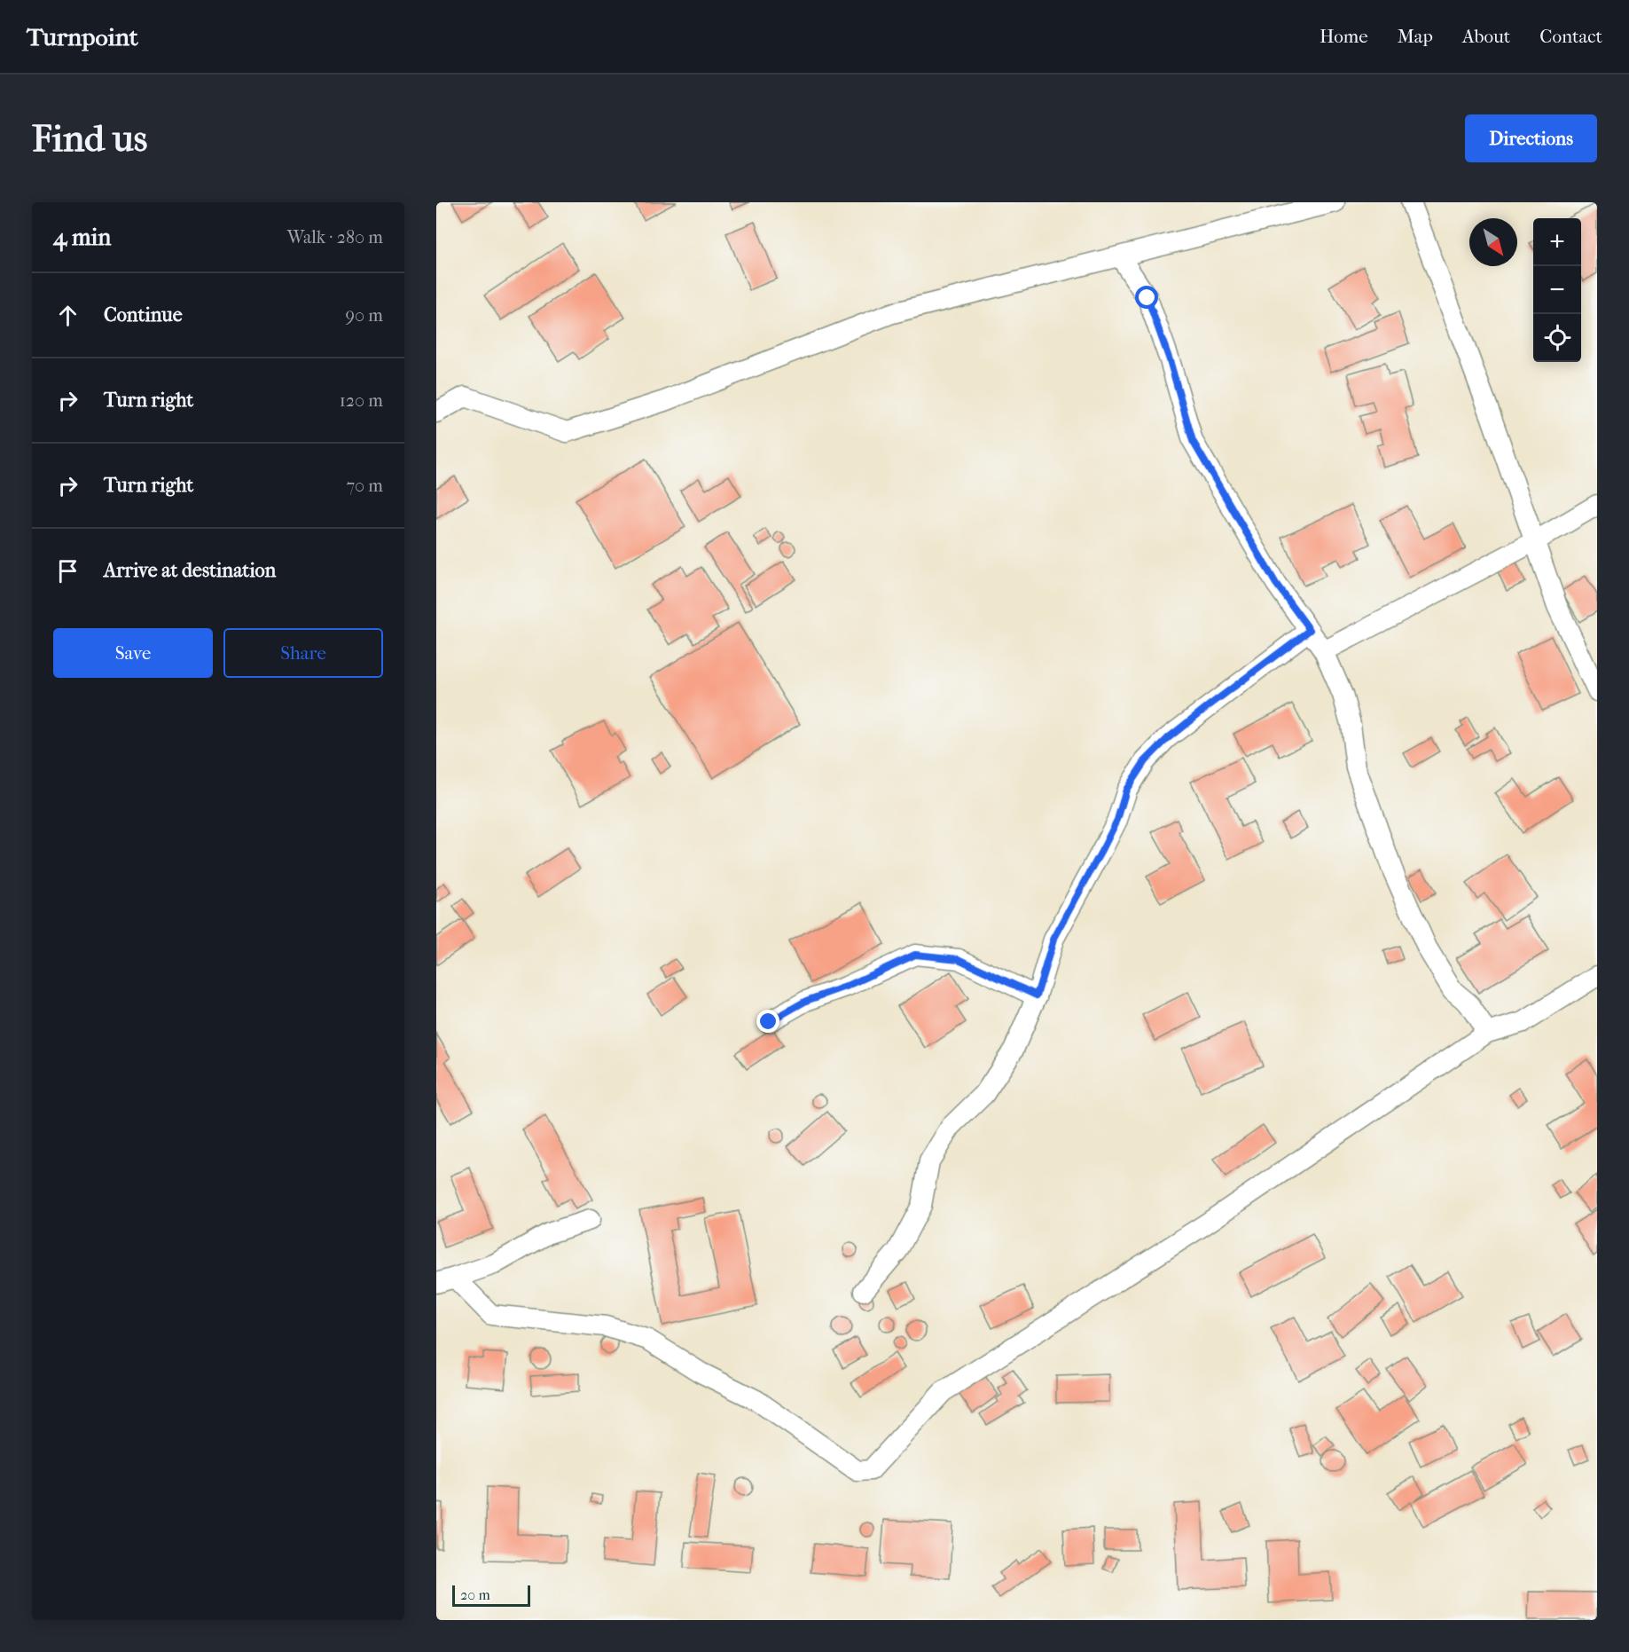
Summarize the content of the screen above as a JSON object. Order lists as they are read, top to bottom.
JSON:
{
  "scale_bar": "20 m",
  "north": "bottom right",
  "page": {
    "header": "Turnpoint",
    "nav": [
      "Home",
      "Map",
      "About",
      "Contact"
    ],
    "buttons": [
      "Directions",
      ["Save", "Share"]
    ],
    "title": "Find us",
    "heading": ["4 min", "Walk · 280 m"],
    "map_buttons": ["+", "−"],
    "list": [
      ["Continue", "90 m"],
      ["Turn right", "120 m"],
      ["Turn right", "70 m"],
      "Arrive at destination"
    ],
    "scale": "20 m"
  }
}
